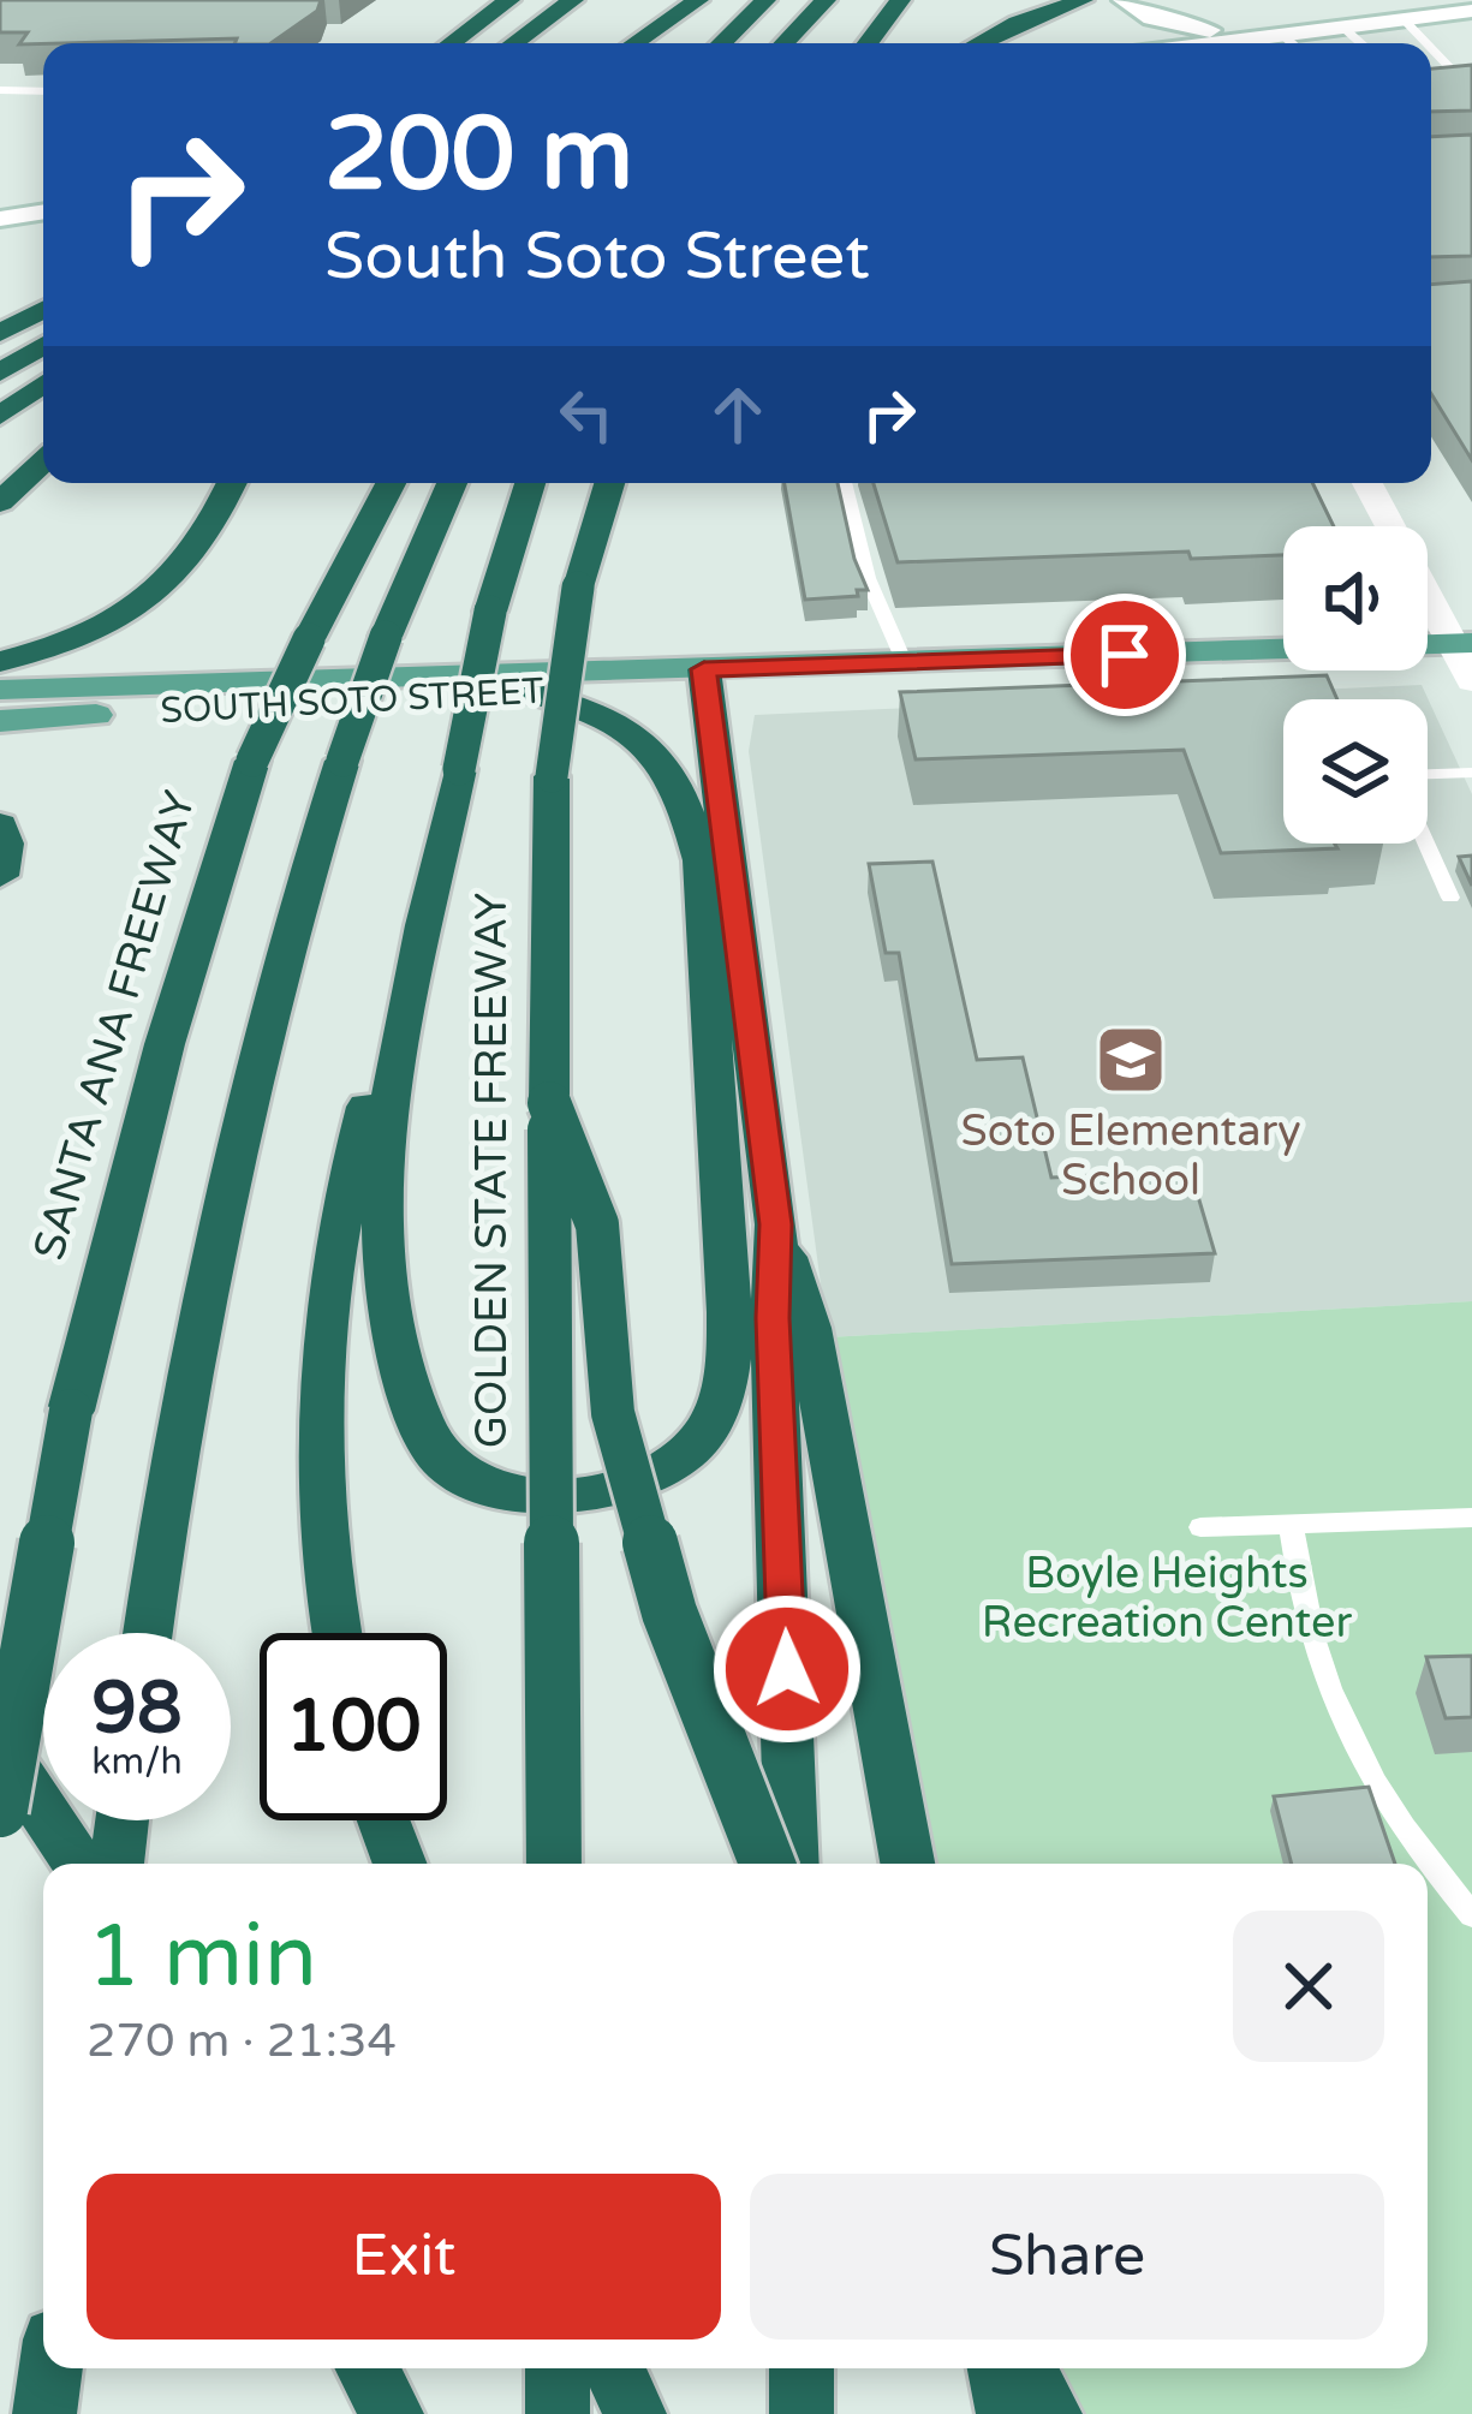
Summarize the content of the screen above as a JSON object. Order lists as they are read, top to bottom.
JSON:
{
  "streets": {
    "highway": ["SANTA ANA FREEWAY", "GOLDEN STATE FREEWAY"],
    "main road": ["SOUTH SOTO STREET"]
  },
  "parks": ["Boyle Heights Recreation Center"],
  "places": {
    "school or university": ["Soto Elementary School"]
  },
  "page": {
    "turn": ["200 m", "South Soto Street"],
    "speed": "98 km/h",
    "limit": "100",
    "heading": ["1 min", "270 m · 21:34"],
    "buttons": ["Exit", "Share"]
  }
}
